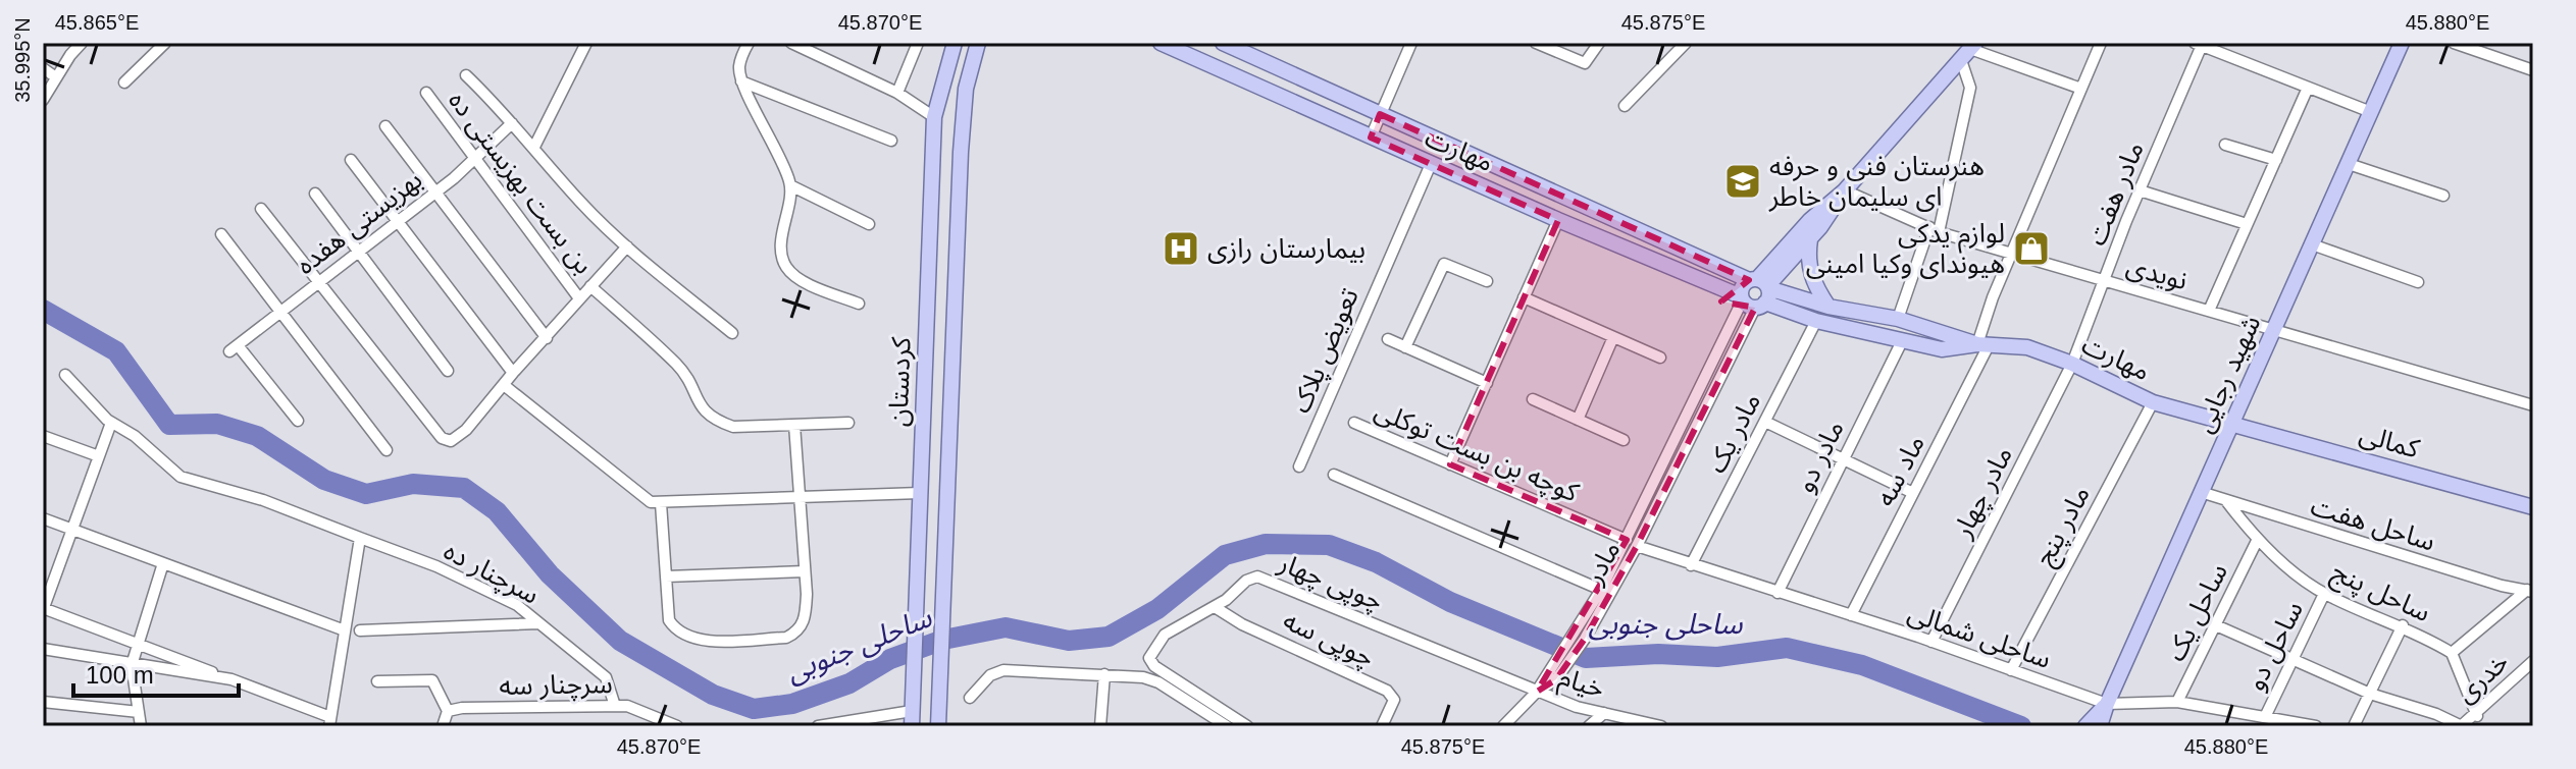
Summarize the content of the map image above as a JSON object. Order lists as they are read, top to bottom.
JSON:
{
  "streets": {
    "main road": [
      "مهارت",
      "شهید رجایی",
      "کردستان",
      "کمالی"
    ],
    "street": [
      "بن بست بهزیستی ده",
      "مادر هفت",
      "بهزیستی هفده",
      "نویدی",
      "تعویض پلاک",
      "مادر یک",
      "کوچه بن بست توکلی",
      "مادر دو",
      "ماد سه",
      "مادر چهار",
      "ساحل هفت",
      "مادر پنج",
      "مادر",
      "سرچنار ده",
      "چوپی چهار",
      "ساحل پنج",
      "ساحل یک",
      "ساحلی شمالی",
      "چوپی سه",
      "ساحل دو",
      "خدری",
      "خیام",
      "سرچنار سه"
    ]
  },
  "crossings": [
    ["مهارت", "مادر هفت"],
    ["مهارت", "نویدی"],
    ["مهارت", "تعویض پلاک"],
    ["مهارت", "شهید رجایی"],
    ["مهارت", "مادر یک"],
    ["مهارت", "کمالی"],
    ["مهارت", "مادر دو"],
    ["مهارت", "ماد سه"],
    ["مهارت", "مادر چهار"],
    ["مهارت", "مادر پنج"],
    ["مهارت", "مادر"],
    ["بن بست بهزیستی ده", "بهزیستی هفده"],
    ["مادر هفت", "نویدی"],
    ["مادر هفت", "مادر چهار"],
    ["نویدی", "شهید رجایی"],
    ["نویدی", "ماد سه"],
    ["شهید رجایی", "کمالی"],
    ["شهید رجایی", "ساحل هفت"],
    ["شهید رجایی", "ساحلی شمالی"],
    ["مادر یک", "ساحلی شمالی"],
    ["کوچه بن بست توکلی", "مادر"],
    ["کوچه بن بست توکلی", "ساحلی شمالی"],
    ["مادر دو", "ساحلی شمالی"],
    ["ماد سه", "ساحلی شمالی"],
    ["مادر چهار", "ساحلی شمالی"],
    ["ساحل هفت", "ساحل پنج"],
    ["مادر پنج", "ساحلی شمالی"],
    ["مادر", "چوپی چهار"],
    ["مادر", "ساحلی شمالی"],
    ["مادر", "خیام"],
    ["سرچنار ده", "سرچنار سه"],
    ["چوپی چهار", "چوپی سه"],
    ["چوپی چهار", "خیام"],
    ["ساحل پنج", "ساحل یک"],
    ["ساحل پنج", "ساحل دو"],
    ["ساحل یک", "ساحلی شمالی"],
    ["ساحلی شمالی", "ساحل دو"]
  ],
  "water": ["ساحلی جنوبی"],
  "places": {
    "school or university": ["هنرستان فنی و حرفه ای سلیمان خاطر"],
    "hospital": ["بیمارستان رازی"],
    "shop": ["لوازم یدکى هیونداى وکیا امینى"]
  },
  "scale_bar": "100 m",
  "coordinates": [
    "45.865°E",
    "45.870°E",
    "45.875°E",
    "45.880°E",
    "35.995°N"
  ]
}
